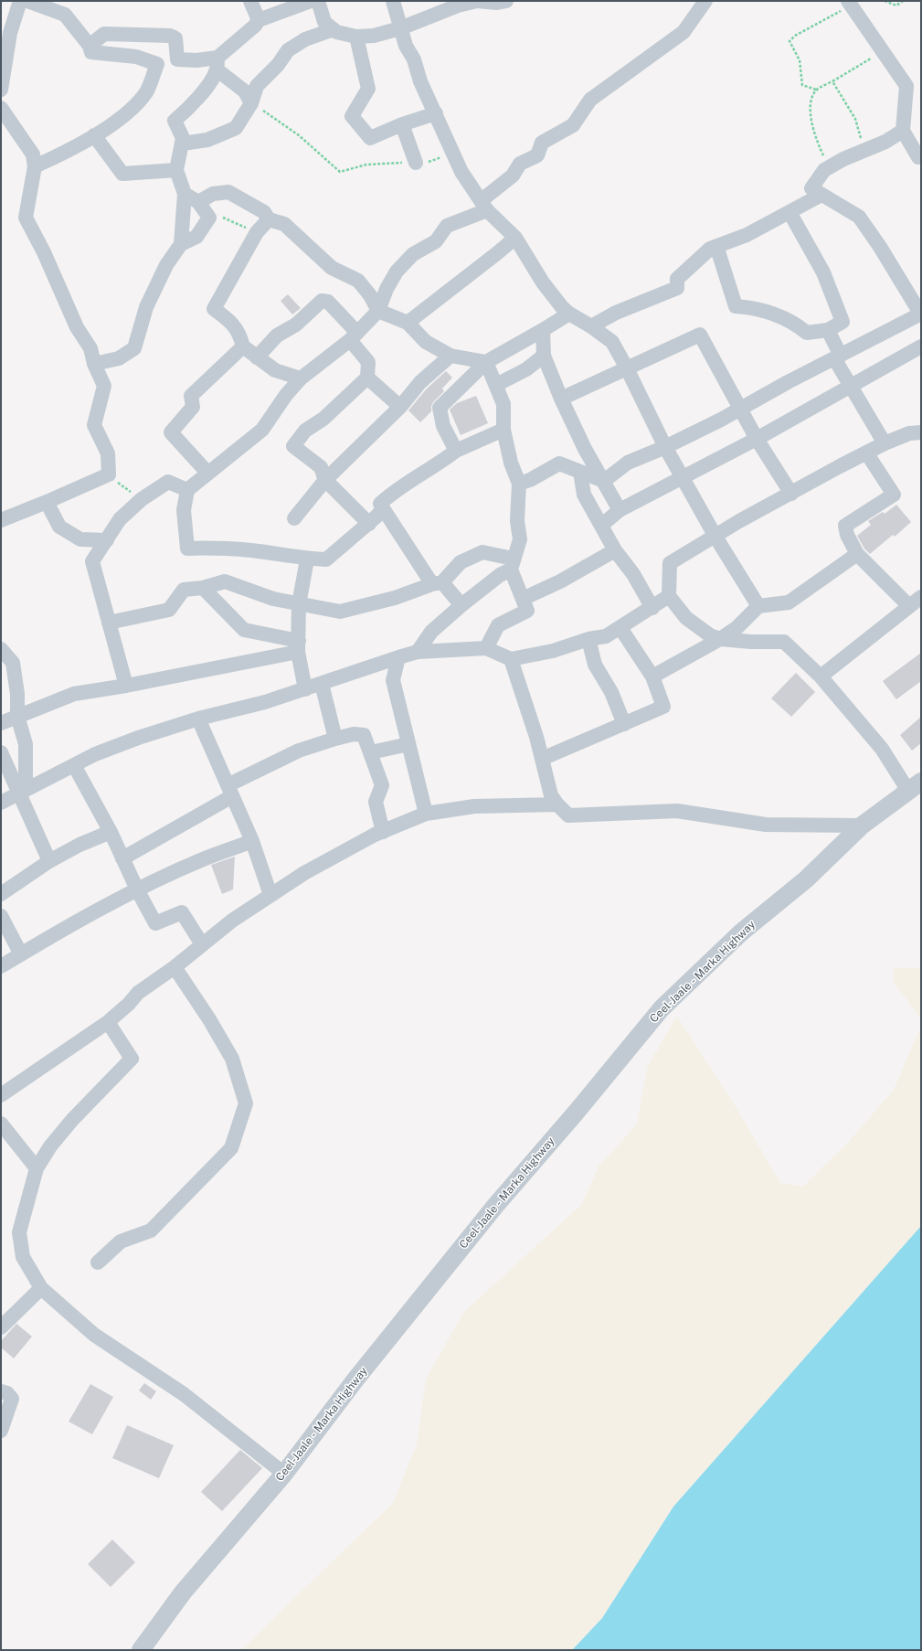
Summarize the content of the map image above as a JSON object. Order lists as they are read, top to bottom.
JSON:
{
  "streets": {
    "street": ["Ceel-Jaale - Marka Highway"]
  }
}
